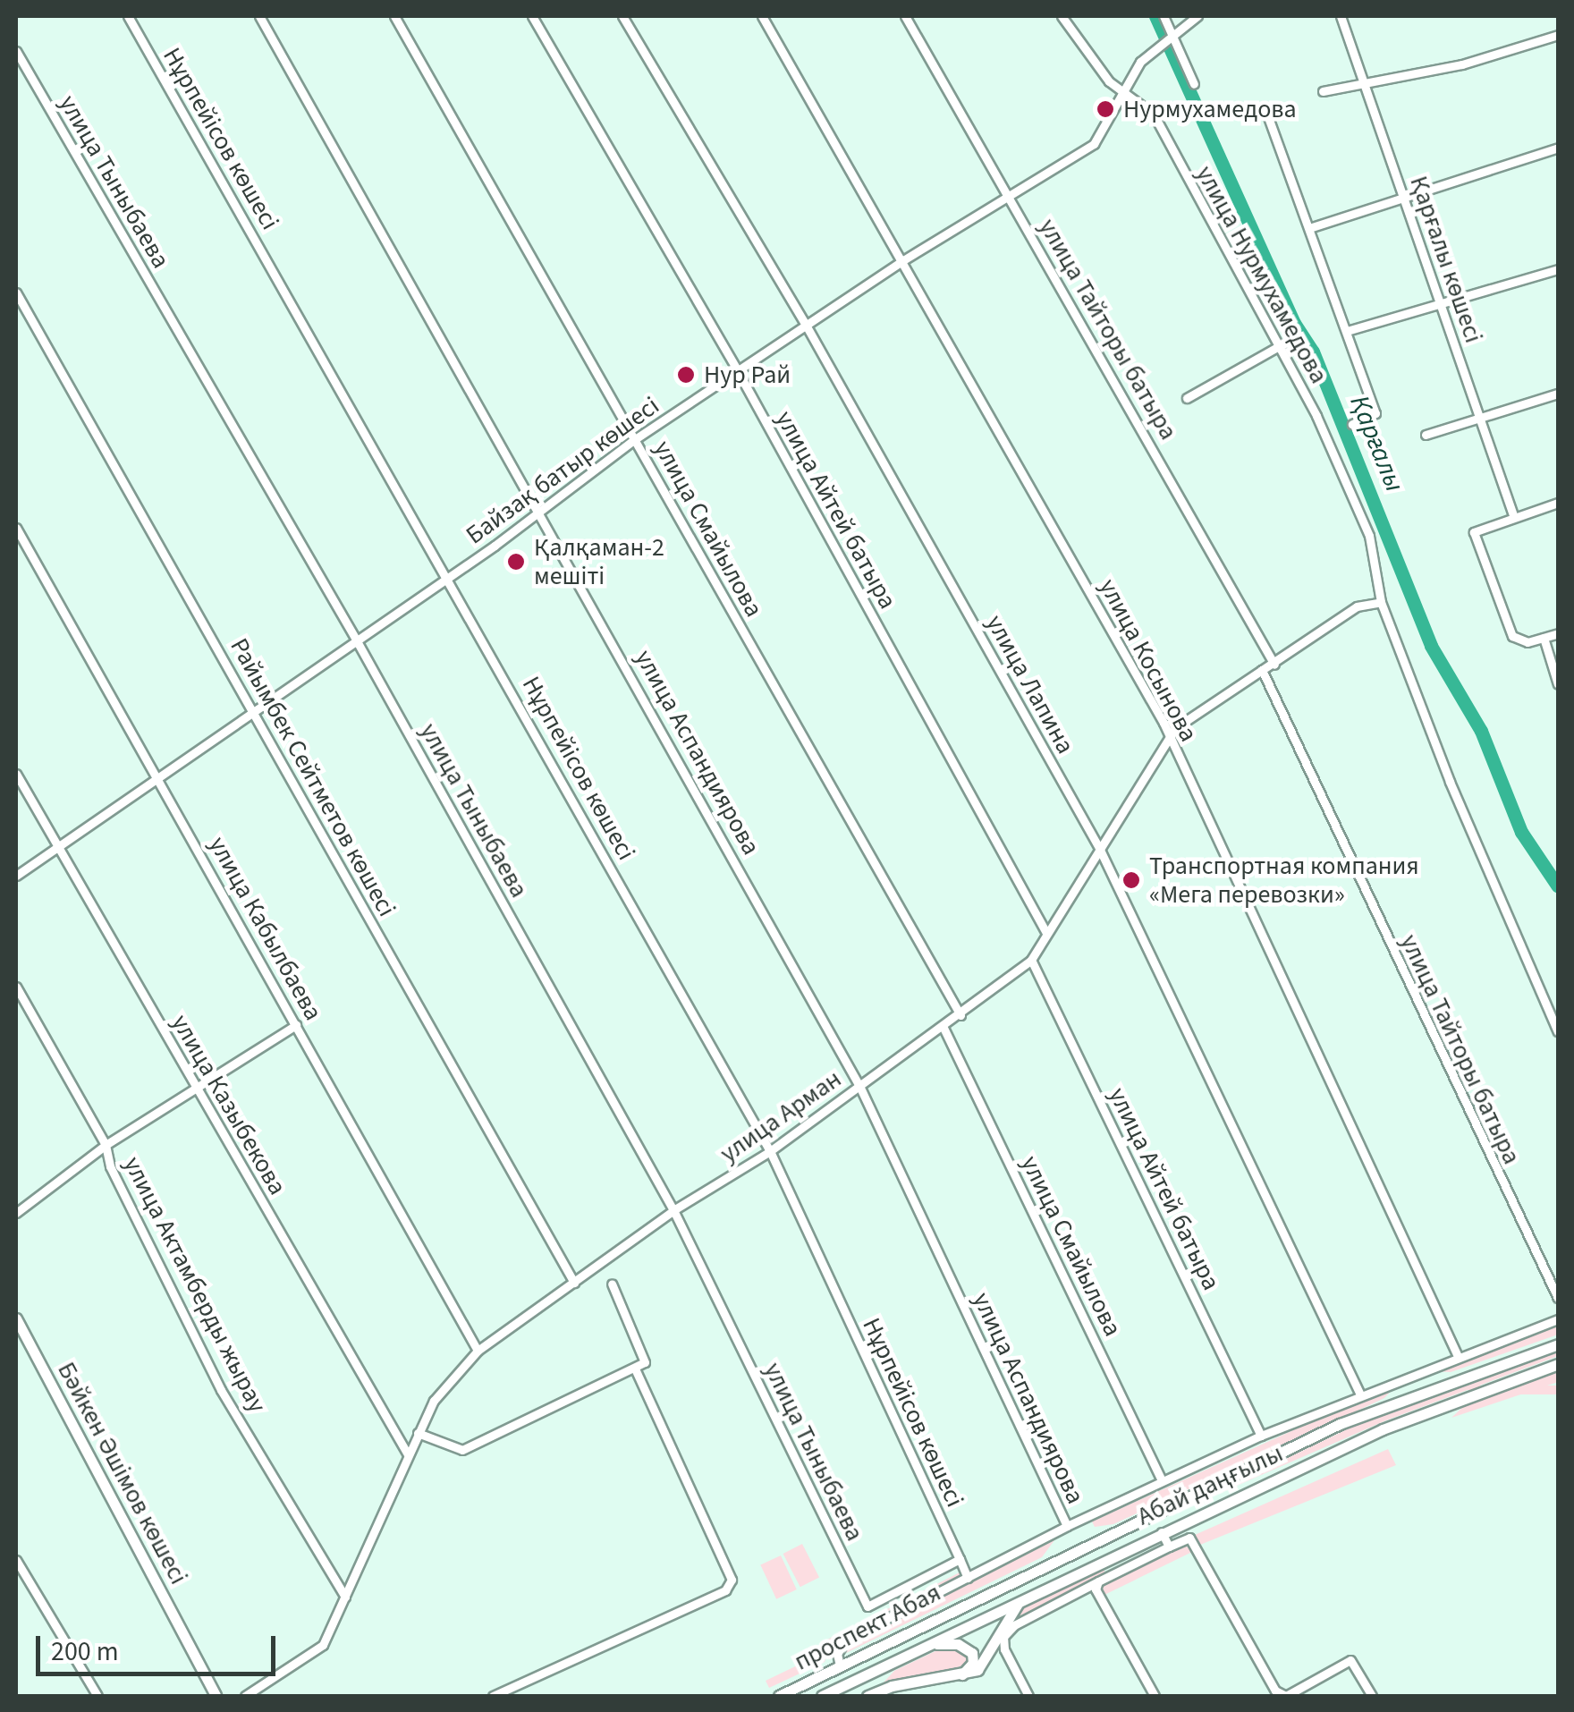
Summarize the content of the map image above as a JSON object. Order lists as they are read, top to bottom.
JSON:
{
  "streets": {
    "main road": ["Бәйкен Әшімов көшесі", "Абай даңғылы", "проспект Абая"],
    "street": [
      "Нұрпейісов көшесі",
      "улица Тыныбаева",
      "Қарғалы көшесі",
      "улица Нурмухамедова",
      "улица Тайторы батыра",
      "Байзақ батыр көшесі",
      "улица Айтей батыра",
      "улица Смайылова",
      "улица Косынова",
      "улица Лапина",
      "улица Аспандиярова",
      "Райымбек Сейтметов көшесі",
      "улица Кабылбаева",
      "улица Казыбекова",
      "улица Арман",
      "улица Актамберды жырау"
    ]
  },
  "crossings": [
    ["Нұрпейісов көшесі", "улица Тыныбаева"],
    ["Нұрпейісов көшесі", "Байзақ батыр көшесі"],
    ["Нұрпейісов көшесі", "улица Арман"],
    ["улица Тыныбаева", "Байзақ батыр көшесі"],
    ["улица Тыныбаева", "улица Арман"],
    ["улица Нурмухамедова", "Байзақ батыр көшесі"],
    ["улица Нурмухамедова", "улица Арман"],
    ["улица Тайторы батыра", "Байзақ батыр көшесі"],
    ["улица Тайторы батыра", "улица Арман"],
    ["Байзақ батыр көшесі", "улица Айтей батыра"],
    ["Байзақ батыр көшесі", "улица Смайылова"],
    ["Байзақ батыр көшесі", "улица Косынова"],
    ["Байзақ батыр көшесі", "улица Лапина"],
    ["Байзақ батыр көшесі", "улица Аспандиярова"],
    ["Байзақ батыр көшесі", "Райымбек Сейтметов көшесі"],
    ["Байзақ батыр көшесі", "улица Кабылбаева"],
    ["Байзақ батыр көшесі", "улица Казыбекова"],
    ["улица Айтей батыра", "улица Арман"],
    ["улица Смайылова", "улица Арман"],
    ["улица Косынова", "улица Арман"],
    ["улица Лапина", "улица Арман"],
    ["улица Аспандиярова", "улица Арман"],
    ["Райымбек Сейтметов көшесі", "улица Арман"],
    ["улица Кабылбаева", "улица Арман"],
    ["улица Казыбекова", "улица Арман"],
    ["улица Арман", "улица Актамберды жырау"],
    ["Абай даңғылы", "проспект Абая"]
  ],
  "water": ["Қарғалы"],
  "places": [
    "Нурмухамедова",
    "Нур Рай",
    "Қалқаман-2 мешіті",
    "Транспортная компания «Мега перевозки»"
  ],
  "scale_bar": "200 m"
}
